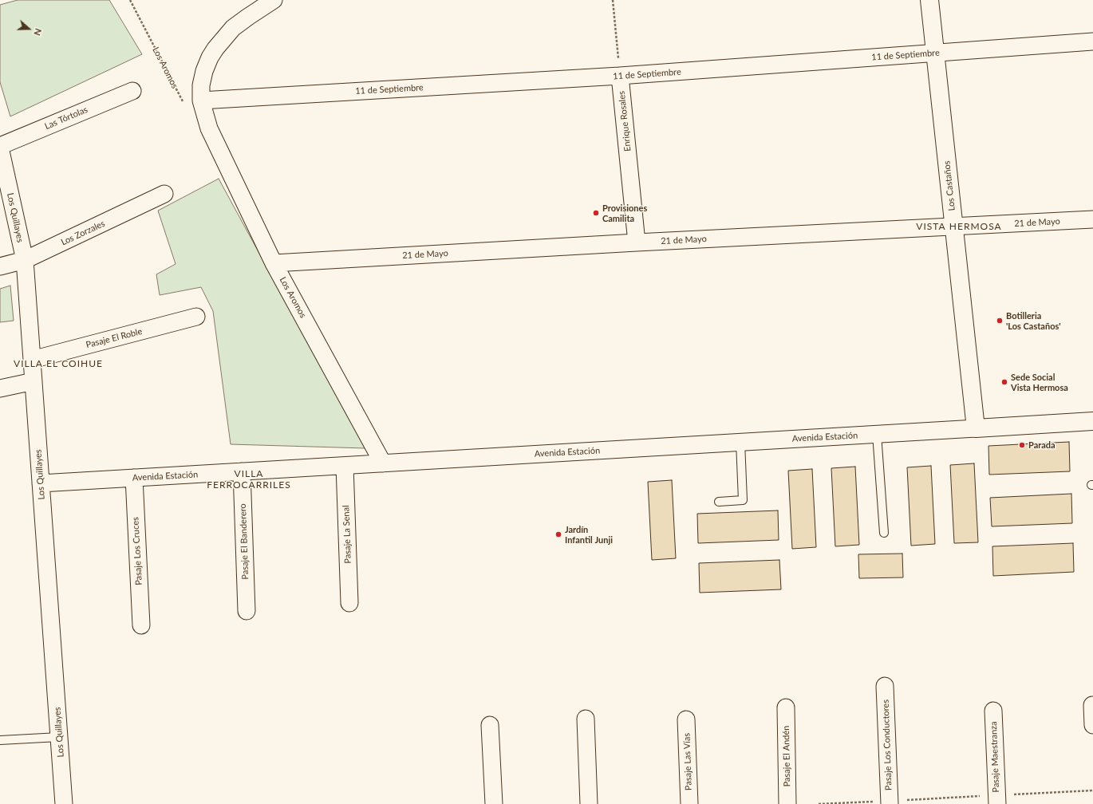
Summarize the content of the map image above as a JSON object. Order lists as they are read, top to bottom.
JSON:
{
  "streets": {
    "street": [
      "11 de Septiembre",
      "Los Aromos",
      "Las Tórtolas",
      "Enrique Rosales",
      "Los Castaños",
      "Los Quillayes",
      "21 de Mayo",
      "Los Zorzales",
      "Pasaje El Roble",
      "Avenida Estación",
      "Pasaje La Senal",
      "Pasaje El Banderero",
      "Pasaje Los Cruces",
      "Pasaje Los Conductores",
      "Pasaje El Andén",
      "Pasaje Maestranza",
      "Pasaje Las Vías"
    ]
  },
  "crossings": [
    ["11 de Septiembre", "Los Aromos"],
    ["11 de Septiembre", "Enrique Rosales"],
    ["11 de Septiembre", "Los Castaños"],
    ["Los Aromos", "21 de Mayo"],
    ["Los Aromos", "Avenida Estación"],
    ["Las Tórtolas", "Los Quillayes"],
    ["Enrique Rosales", "21 de Mayo"],
    ["Los Castaños", "21 de Mayo"],
    ["Los Castaños", "Avenida Estación"],
    ["Los Quillayes", "Los Zorzales"],
    ["Los Quillayes", "Pasaje El Roble"],
    ["Los Quillayes", "Avenida Estación"],
    ["Avenida Estación", "Pasaje La Senal"],
    ["Avenida Estación", "Pasaje El Banderero"],
    ["Avenida Estación", "Pasaje Los Cruces"]
  ],
  "districts": ["VISTA HERMOSA", "VILLA EL COIHUE", "VILLA FERROCARRILES"],
  "places": [
    "Provisiones Camilita",
    "Botilleria 'Los Castaños'",
    "Sede Social Vista Hermosa",
    "Parada",
    "Jardín Infantil Junji"
  ],
  "north": "right"
}
